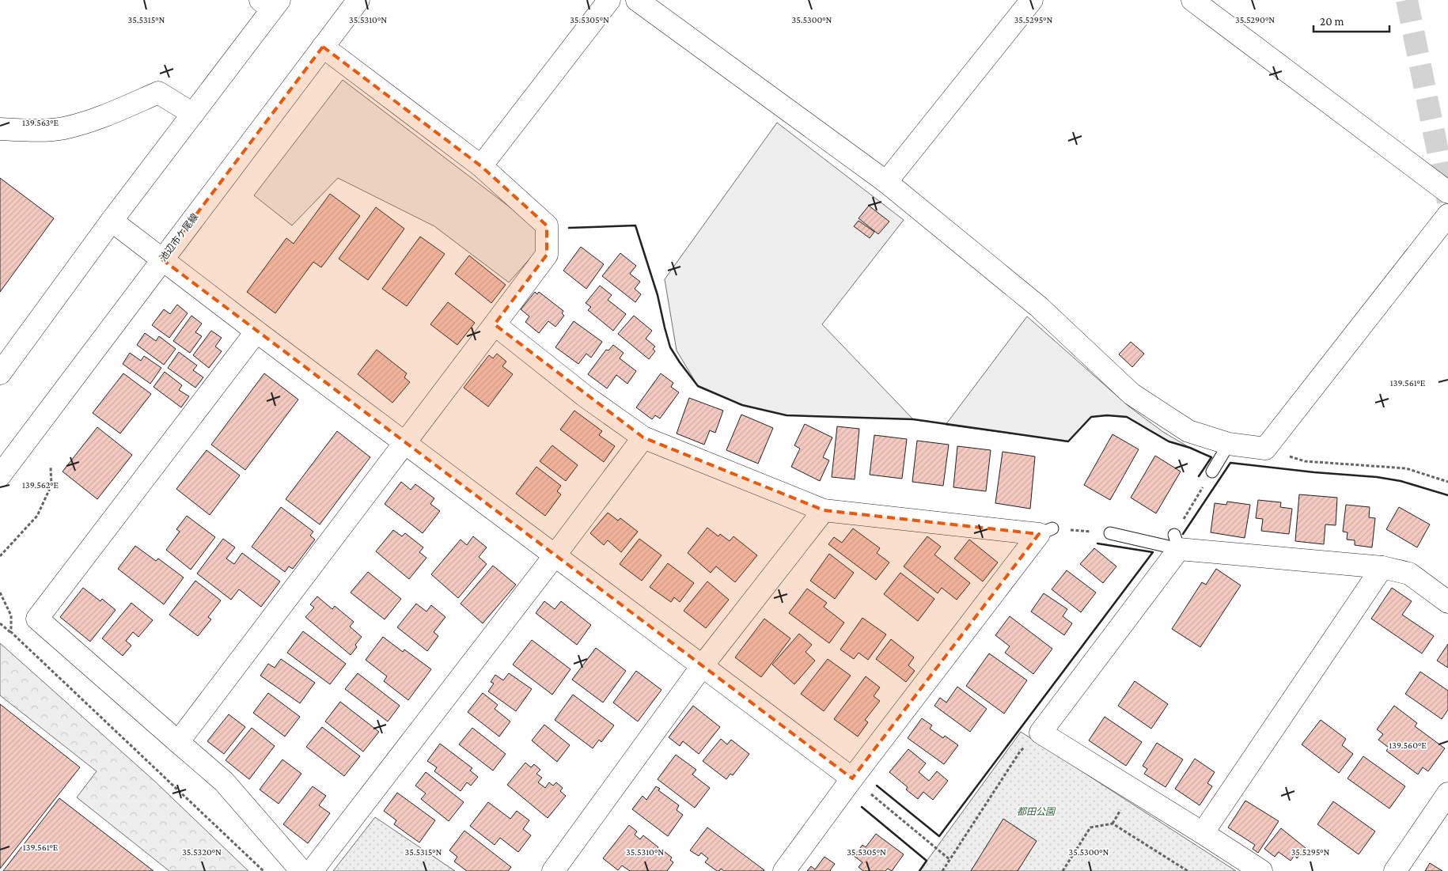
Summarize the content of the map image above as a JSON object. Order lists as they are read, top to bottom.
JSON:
{
  "streets": {
    "street": ["池辺市ケ尾線"]
  },
  "parks": ["都田公園"],
  "scale_bar": "20 m",
  "coordinates": [
    "35.5315°N",
    "35.5310°N",
    "35.5305°N",
    "35.5300°N",
    "35.5295°N",
    "35.5290°N",
    "139.563°E",
    "139.561°E",
    "139.562°E",
    "139.560°E",
    "35.5320°N"
  ]
}
